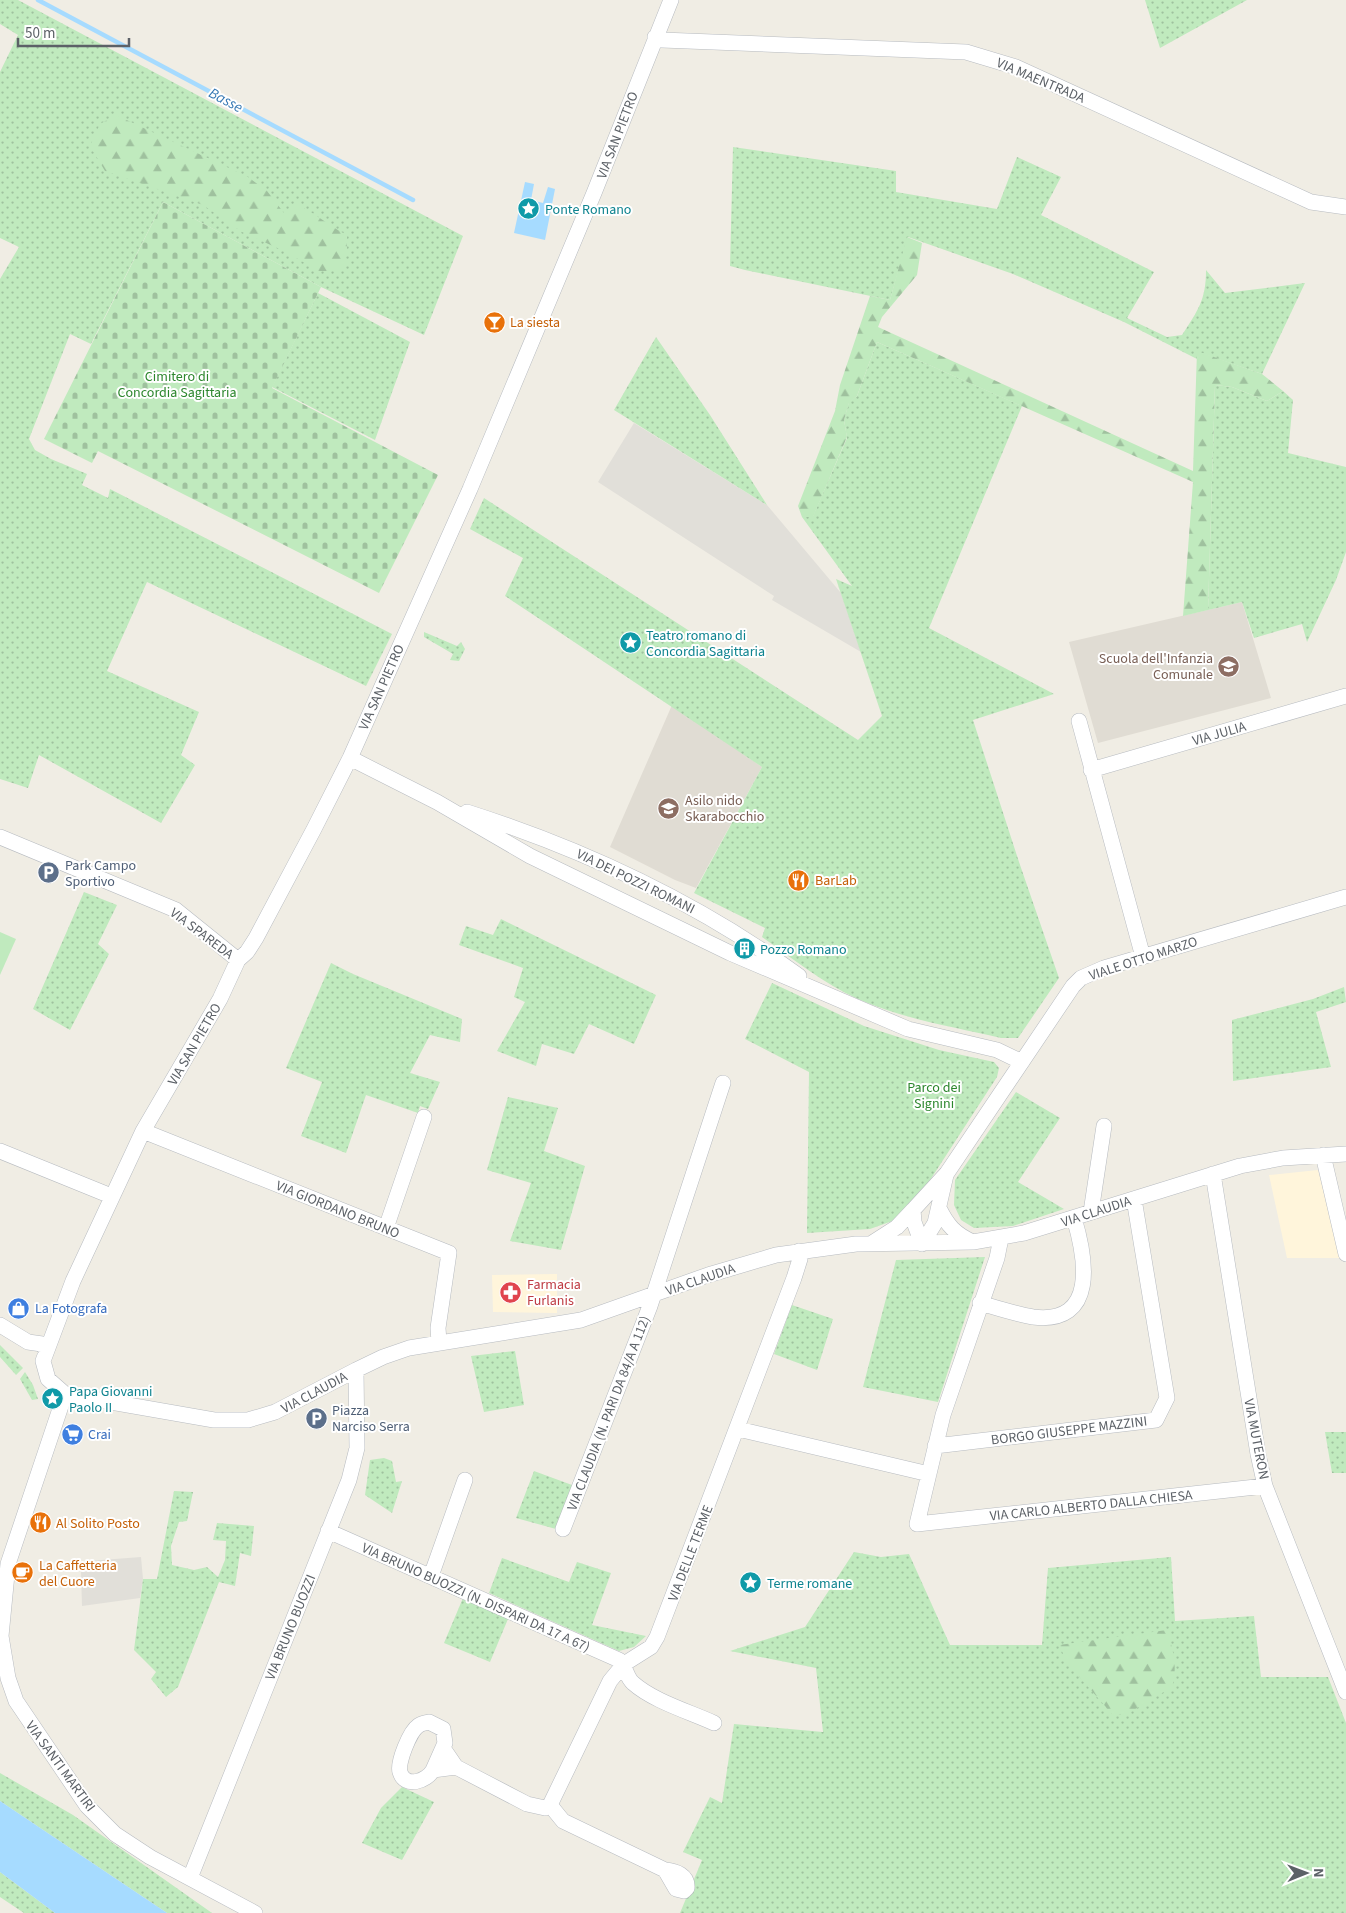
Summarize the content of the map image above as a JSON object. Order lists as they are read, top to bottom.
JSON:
{
  "streets": {
    "street": [
      "VIA MAENTRADA",
      "VIA SAN PIETRO",
      "VIA JULIA",
      "VIA DEI POZZI ROMANI",
      "VIA SPAREDA",
      "VIALE OTTO MARZO",
      "VIA GIORDANO BRUNO",
      "VIA CLAUDIA",
      "VIA CLAUDIA (N. PARI DA 84/A A 112)",
      "BORGO GIUSEPPE MAZZINI",
      "VIA MUTERON",
      "VIA CARLO ALBERTO DALLA CHIESA",
      "VIA DELLE TERME",
      "VIA BRUNO BUOZZI (N. DISPARI DA 17 A 67)",
      "VIA BRUNO BUOZZI",
      "VIA SANTI MARTIRI"
    ]
  },
  "crossings": [
    ["VIA MAENTRADA", "VIA SAN PIETRO"],
    ["VIA SAN PIETRO", "VIA DEI POZZI ROMANI"],
    ["VIA SAN PIETRO", "VIA SPAREDA"],
    ["VIA SAN PIETRO", "VIA GIORDANO BRUNO"],
    ["VIA DEI POZZI ROMANI", "VIALE OTTO MARZO"],
    ["VIALE OTTO MARZO", "VIA CLAUDIA"],
    ["VIA GIORDANO BRUNO", "VIA CLAUDIA"],
    ["VIA CLAUDIA", "VIA CLAUDIA (N. PARI DA 84/A A 112)"],
    ["VIA CLAUDIA", "BORGO GIUSEPPE MAZZINI"],
    ["VIA CLAUDIA", "VIA MUTERON"],
    ["VIA CLAUDIA", "VIA DELLE TERME"],
    ["VIA CLAUDIA", "VIA BRUNO BUOZZI"],
    ["VIA CLAUDIA", "VIA SANTI MARTIRI"],
    ["VIA MUTERON", "VIA CARLO ALBERTO DALLA CHIESA"],
    ["VIA DELLE TERME", "VIA BRUNO BUOZZI (N. DISPARI DA 17 A 67)"],
    ["VIA BRUNO BUOZZI (N. DISPARI DA 17 A 67)", "VIA BRUNO BUOZZI"],
    ["VIA BRUNO BUOZZI", "VIA SANTI MARTIRI"]
  ],
  "water": ["Basse"],
  "parks": ["Cimitero di Concordia Sagittaria", "Parco dei Signini"],
  "places": {
    "place": [
      "Ponte Romano",
      "Teatro romano di Concordia Sagittaria",
      "Papa Giovanni Paolo II",
      "Terme romane"
    ],
    "bar": ["La siesta"],
    "school or university": ["Scuola dell'Infanzia Comunale", "Asilo nido Skarabocchio"],
    "parking": ["Park Campo Sportivo", "Piazza Narciso Serra"],
    "restaurant": ["BarLab", "Al Solito Posto"],
    "building": ["Pozzo Romano"],
    "pharmacy": ["Farmacia Furlanis"],
    "shop": ["La Fotografa"],
    "supermarket": ["Crai"],
    "cafe": ["La Caffetteria del Cuore"]
  },
  "scale_bar": "50 m",
  "north": "right"
}
